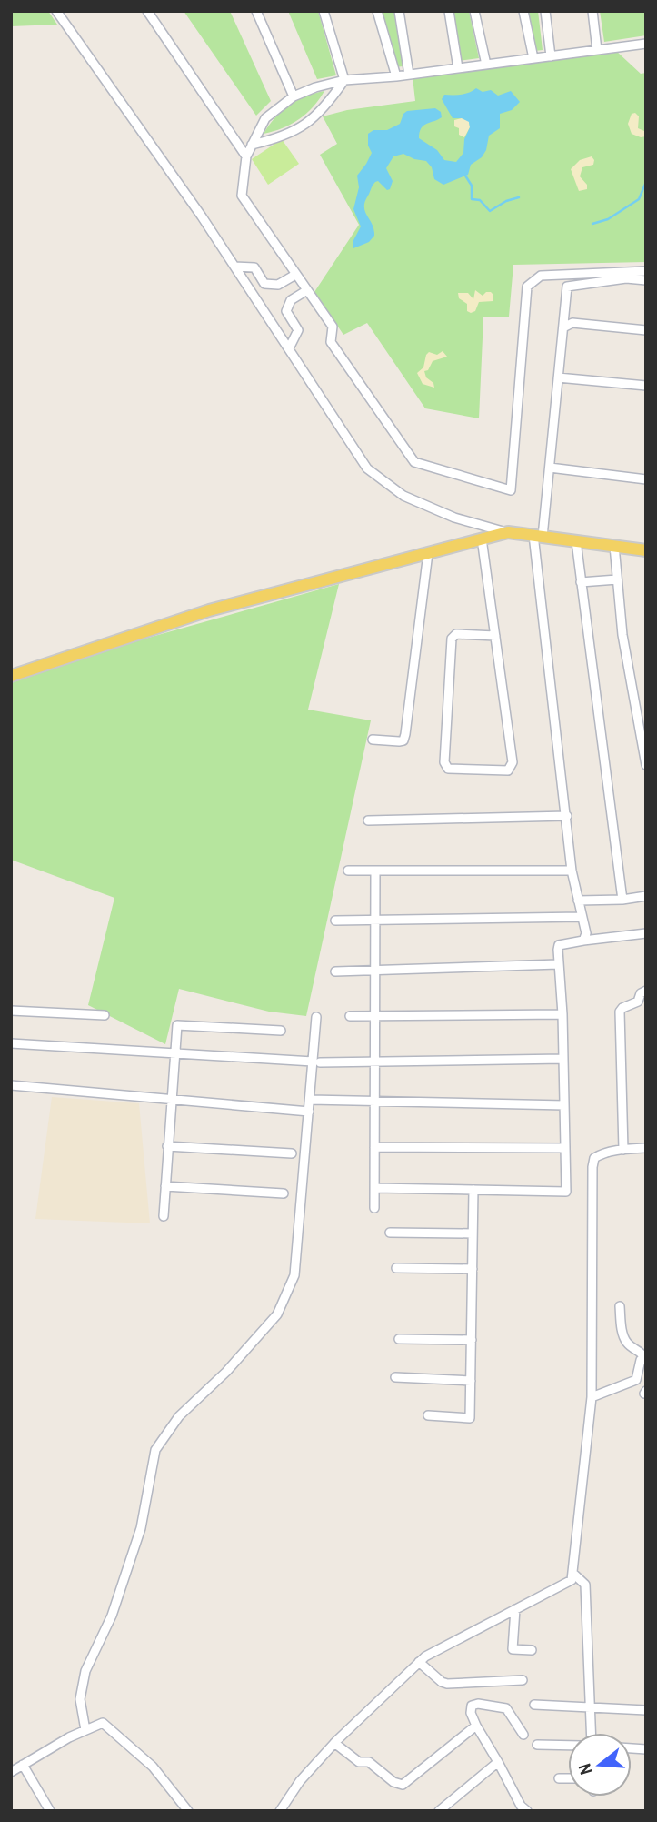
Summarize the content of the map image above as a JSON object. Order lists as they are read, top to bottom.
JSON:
{
  "north": "left"
}
